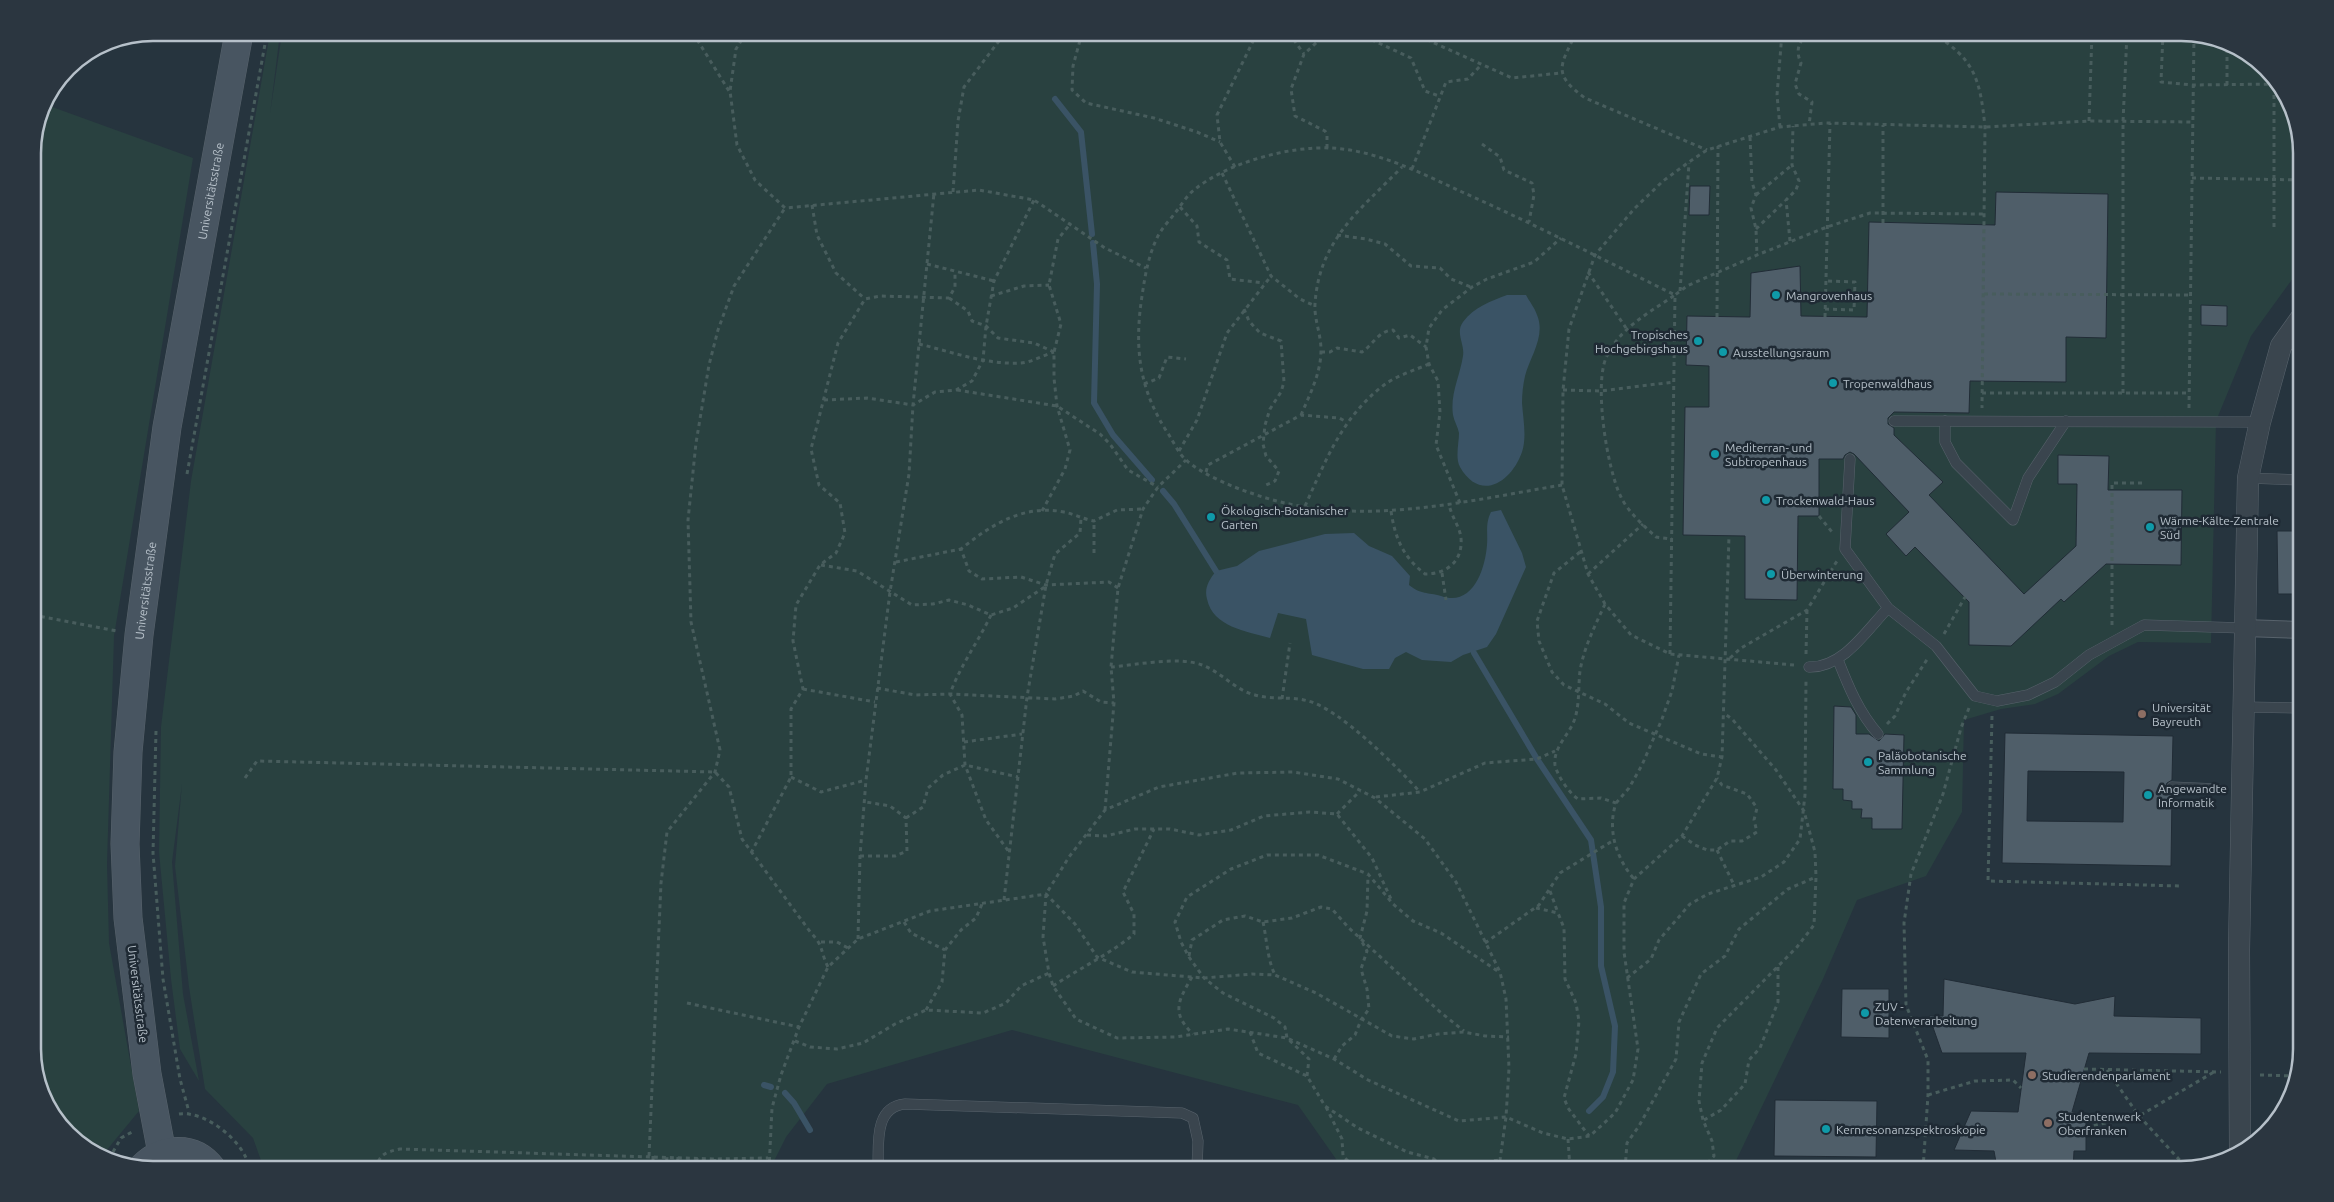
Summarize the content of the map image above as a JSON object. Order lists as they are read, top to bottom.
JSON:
{
  "streets": {
    "main road": ["Universitätsstraße"]
  },
  "places": [
    "Mangrovenhaus",
    "Tropisches Hochgebirgshaus",
    "Ausstellungsraum",
    "Tropenwaldhaus",
    "Mediterran- und Subtropenhaus",
    "Trockenwald-Haus",
    "Ökologisch-Botanischer Garten",
    "Wärme-Kälte-Zentrale Süd",
    "Überwinterung",
    "Universität Bayreuth",
    "Paläobotanische Sammlung",
    "Angewandte Informatik",
    "ZUV - Datenverarbeitung",
    "Studierendenparlament",
    "Studentenwerk Oberfranken",
    "Kernresonanzspektroskopie"
  ]
}
